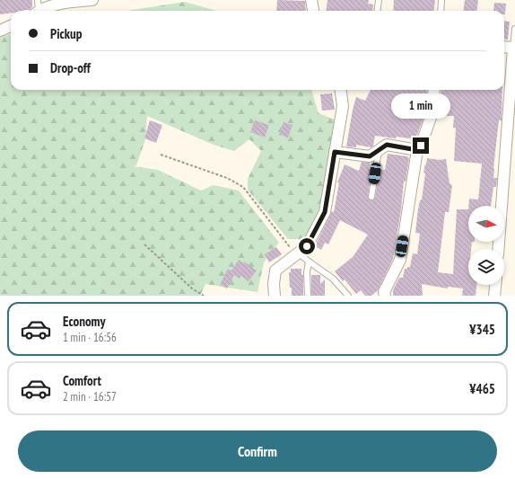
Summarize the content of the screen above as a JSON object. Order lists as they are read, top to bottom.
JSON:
{
  "north": "right",
  "page": {
    "banner": ["Pickup", "Drop-off"],
    "bubble": "1 min",
    "list": [
      {
        "name": "Economy",
        "note": "1 min · 16:56",
        "value": "¥345"
      },
      {
        "name": "Comfort",
        "note": "2 min · 16:57",
        "value": "¥465"
      }
    ],
    "buttons": "Confirm"
  }
}
